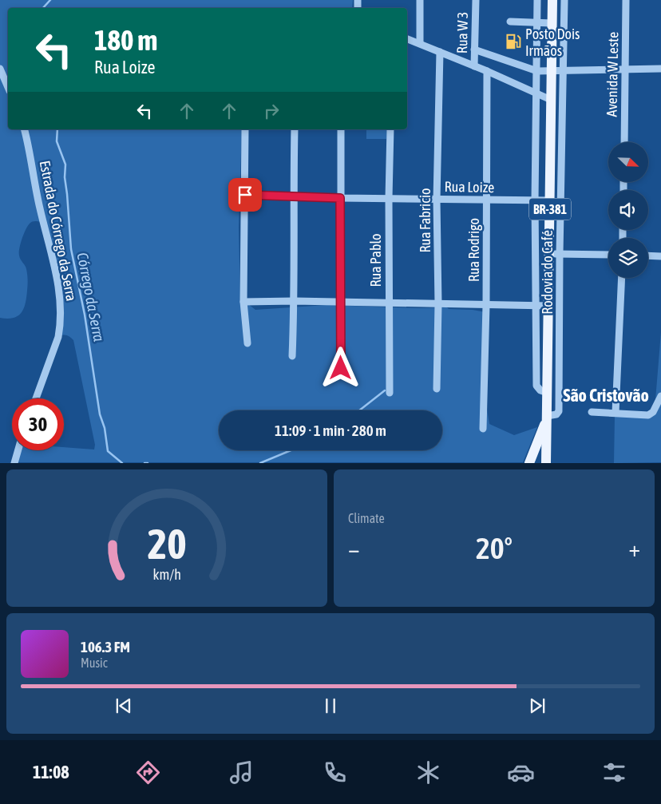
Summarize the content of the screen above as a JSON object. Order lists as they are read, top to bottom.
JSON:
{
  "streets": {
    "main road": ["BR-381"],
    "street": [
      "Rua W 3",
      "Avenida W Leste",
      "Rua Loize",
      "Rua Fabricio",
      "Estrada do Córrego da Serra",
      "Rua Rodrigo",
      "Rua Pablo",
      "Rodovia do Café"
    ]
  },
  "crossings": [
    ["Rua Loize", "BR-381"],
    ["Rua Loize", "Rua Fabricio"],
    ["Rua Loize", "Rua Rodrigo"],
    ["Rua Loize", "Rua Pablo"],
    ["BR-381", "Rodovia do Café"]
  ],
  "districts": ["São Cristovão"],
  "water": ["Córrego da Serra"],
  "places": {
    "fuel station": ["Posto Dois Irmãos"]
  },
  "north": "bottom right",
  "page": {
    "turn": ["180 m", "Rua Loize"],
    "limit": "30",
    "trip": "11:09 · 1 min · 280 m",
    "tile": "Climate",
    "heat": ["−", "20°", "+"],
    "song": ["106.3 FM", "Music"],
    "tabs": "11:08",
    "gauge": ["20", "km/h"]
  }
}
